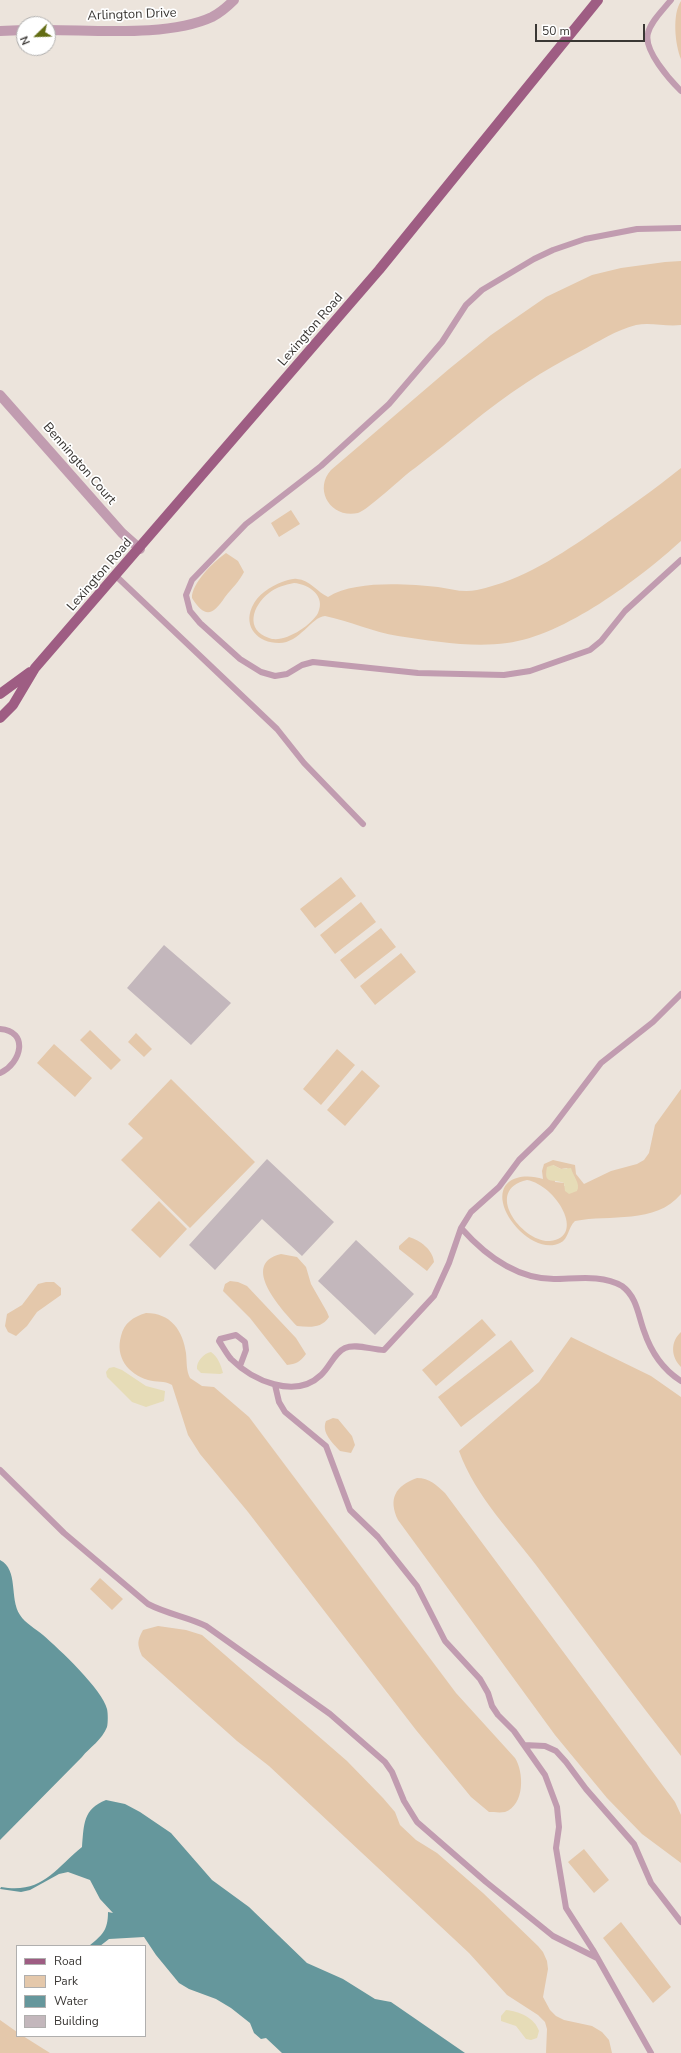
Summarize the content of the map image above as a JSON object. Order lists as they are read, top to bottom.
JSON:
{
  "streets": {
    "main road": ["Lexington Road"],
    "street": ["Arlington Drive", "Bennington Court"]
  },
  "crossings": [
    ["Lexington Road", "Bennington Court"]
  ],
  "legend": [
    "Road",
    "Park",
    "Water",
    "Building"
  ],
  "scale_bar": "50 m",
  "north": "bottom left"
}
